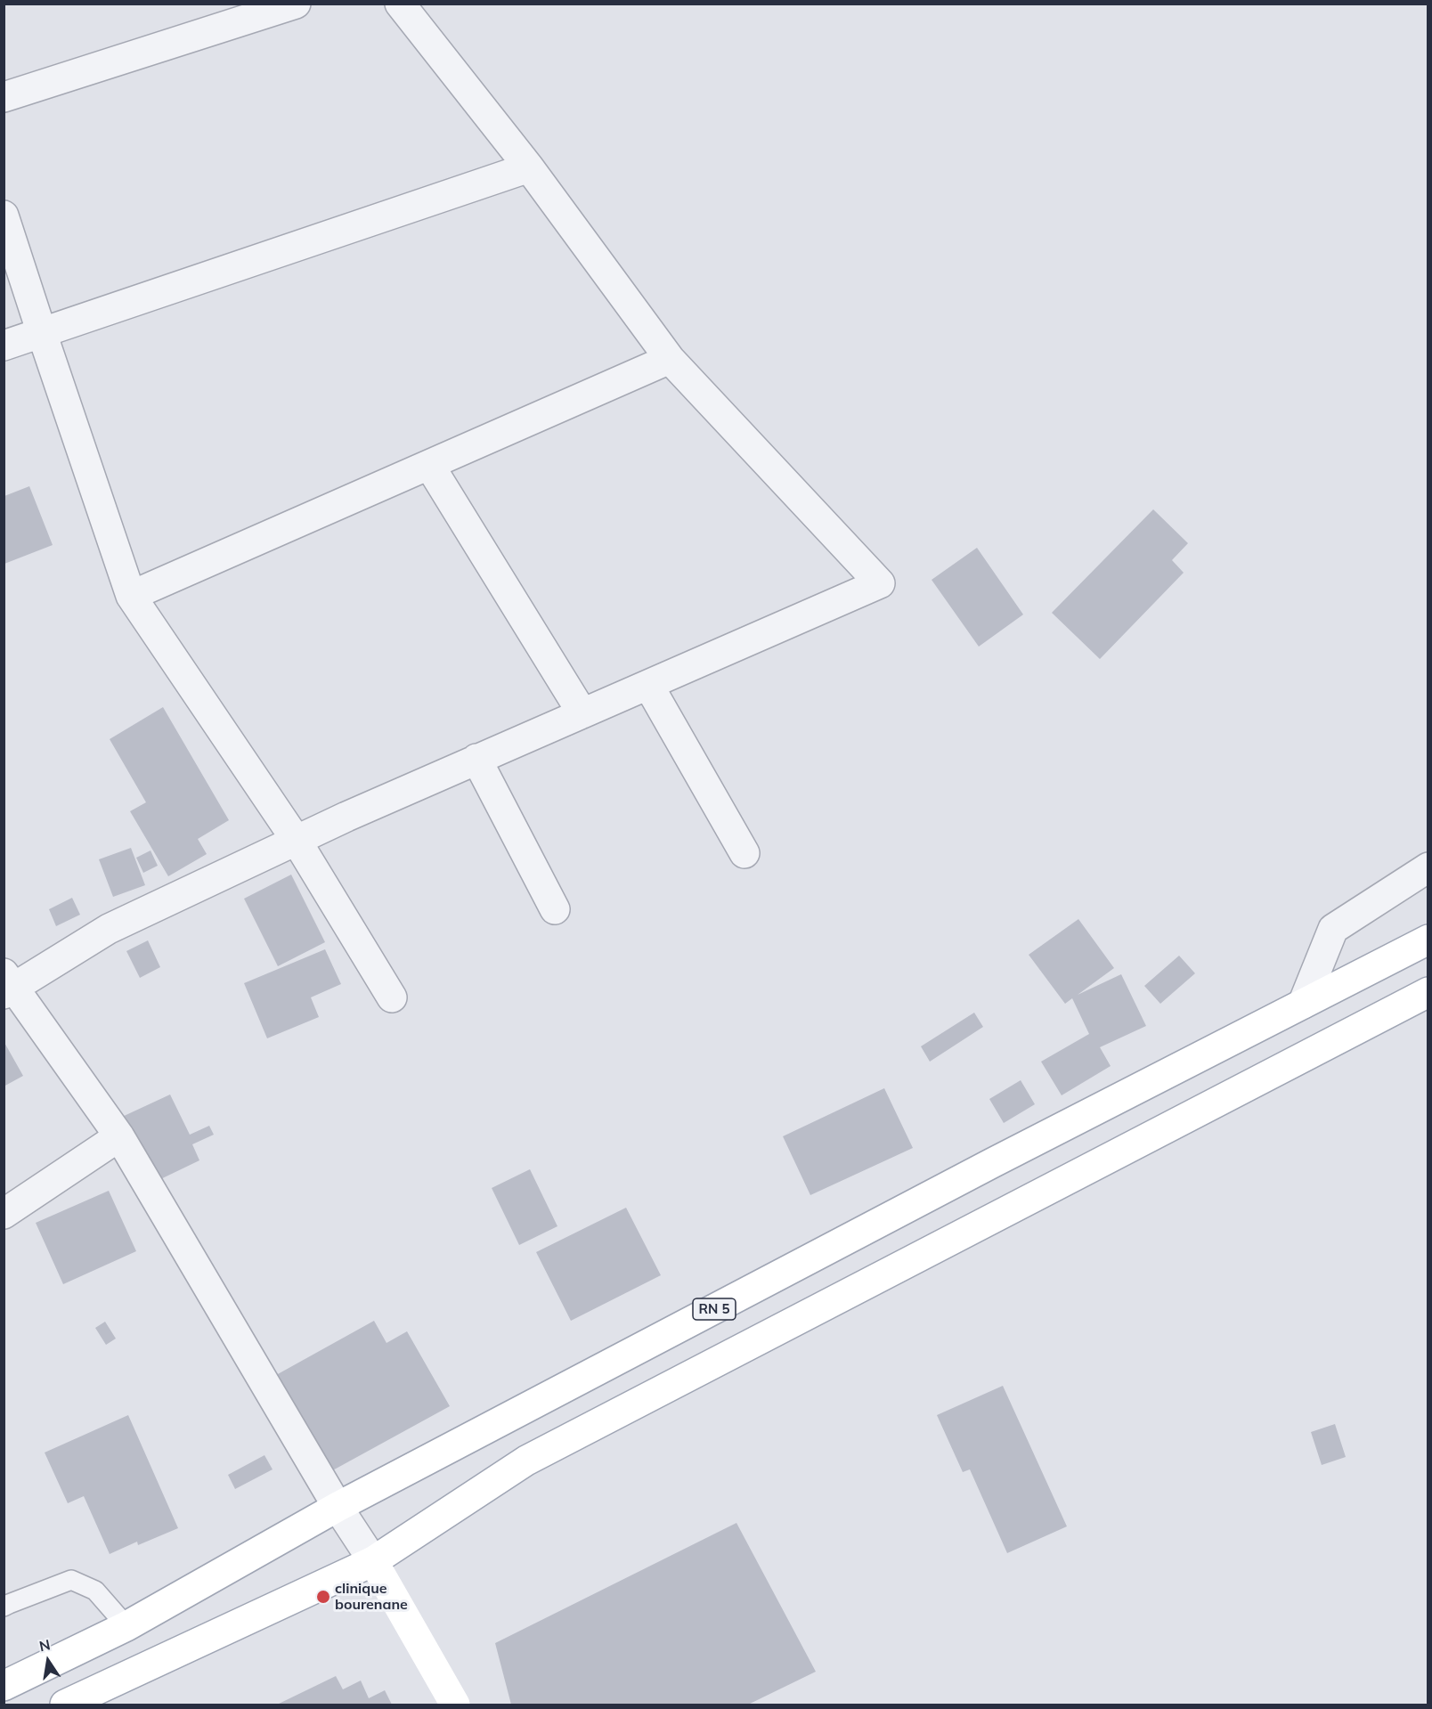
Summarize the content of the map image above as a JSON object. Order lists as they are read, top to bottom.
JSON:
{
  "streets": {
    "main road": ["RN 5"]
  },
  "places": ["clinique bourenane"],
  "north": "top"
}
